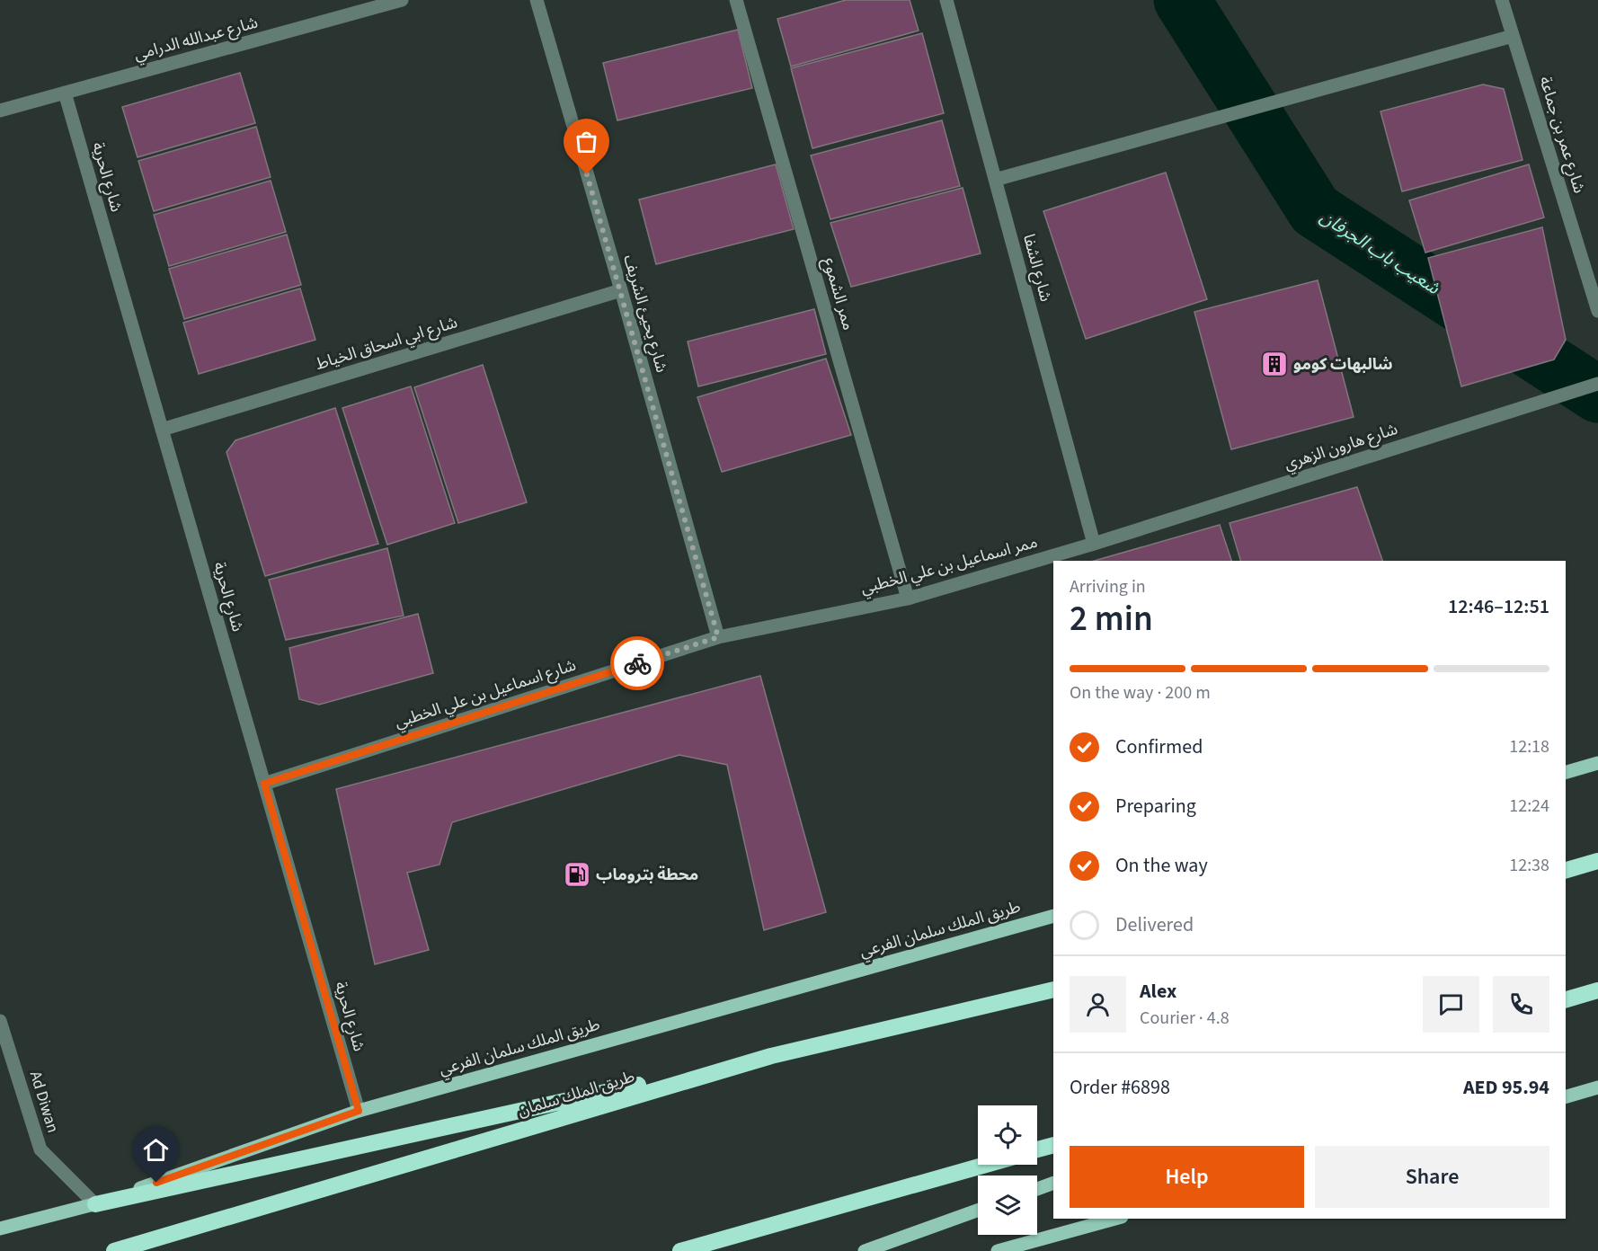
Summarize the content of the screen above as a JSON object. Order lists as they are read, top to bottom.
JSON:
{
  "streets": {
    "highway": ["طريق الملك سلمان"],
    "main road": ["طريق الملك سلمان الفرعي"],
    "street": [
      "شارع عبدالله الدرامي",
      "شارع عمر بن جماعة",
      "شارع الحرية",
      "شارع الشفا",
      "ممر الشموع",
      "شارع يحيئ الشريف",
      "شارع ابي اسحاق الخياط",
      "شارع هارون الزهري",
      "ممر اسماعيل بن علي الخطبي",
      "شارع اسماعيل بن علي الخطبي",
      "Ad Diwan"
    ]
  },
  "crossings": [
    ["شارع عبدالله الدرامي", "شارع الحرية"],
    ["شارع الحرية", "شارع ابي اسحاق الخياط"],
    ["شارع الحرية", "شارع اسماعيل بن علي الخطبي"],
    ["شارع الحرية", "طريق الملك سلمان الفرعي"],
    ["شارع الشفا", "شارع هارون الزهري"],
    ["شارع الشفا", "ممر اسماعيل بن علي الخطبي"],
    ["ممر الشموع", "ممر اسماعيل بن علي الخطبي"],
    ["شارع يحيئ الشريف", "شارع ابي اسحاق الخياط"],
    ["شارع يحيئ الشريف", "ممر اسماعيل بن علي الخطبي"],
    ["شارع يحيئ الشريف", "شارع اسماعيل بن علي الخطبي"],
    ["شارع هارون الزهري", "ممر اسماعيل بن علي الخطبي"],
    ["ممر اسماعيل بن علي الخطبي", "شارع اسماعيل بن علي الخطبي"],
    ["طريق الملك سلمان الفرعي", "Ad Diwan"]
  ],
  "water": ["شعيب باب الجرفان"],
  "places": {
    "building": ["شالبهات كومو"],
    "fuel station": ["محطة بتروماب"]
  },
  "page": {
    "heading": ["2 min", "Arriving in", "12:46–12:51"],
    "panel": [
      "Alex",
      "Courier · 4.8",
      "Order #6898",
      "AED 95.94"
    ],
    "bar": "On the way · 200 m",
    "list": [
      ["Confirmed", "12:18"],
      ["Preparing", "12:24"],
      ["On the way", "12:38"],
      "Delivered"
    ],
    "buttons": ["Help", "Share"]
  }
}
